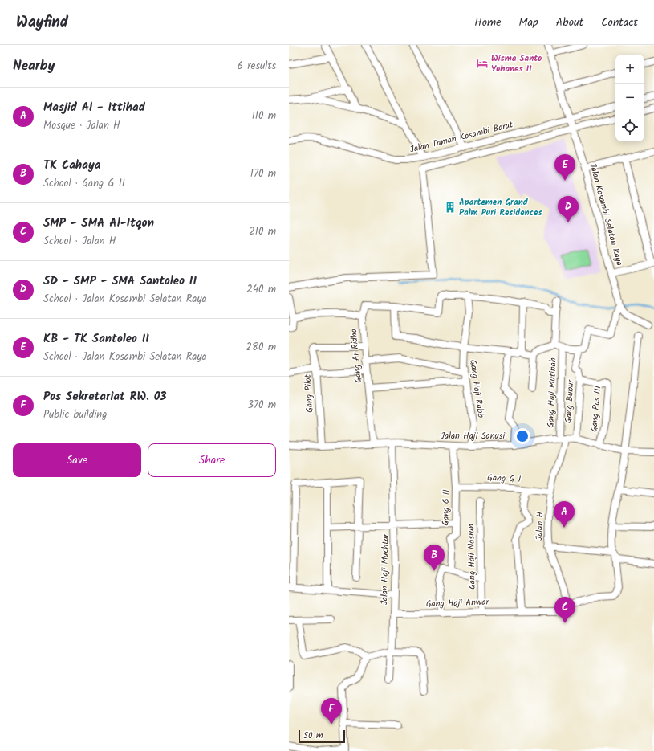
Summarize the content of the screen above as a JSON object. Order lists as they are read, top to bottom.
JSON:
{
  "streets": {
    "street": [
      "Jalan Taman Kosambi Barat",
      "Jalan Kosambi Selatan Raya",
      "Gang Ar Ridho",
      "Gang Haji Rabb",
      "Gang Haji Mutinah",
      "Gang Pilot",
      "Gang Bubur",
      "Gang Pos III",
      "Jalan Haji Sanusi",
      "Gang G I",
      "Gang G II",
      "Jalan H",
      "Gang Haji Nasrun",
      "Jalan Haji Muchtar",
      "Gang Haji Anwar"
    ]
  },
  "crossings": [
    ["Jalan Taman Kosambi Barat", "Jalan Kosambi Selatan Raya"],
    ["Gang Ar Ridho", "Jalan Haji Sanusi"],
    ["Gang Haji Rabb", "Jalan Haji Sanusi"],
    ["Gang Haji Mutinah", "Jalan Haji Sanusi"],
    ["Gang Haji Mutinah", "Jalan H"],
    ["Gang Pilot", "Jalan Haji Sanusi"],
    ["Gang Bubur", "Gang Pos III"],
    ["Gang Bubur", "Jalan Haji Sanusi"],
    ["Gang Pos III", "Jalan Haji Sanusi"],
    ["Jalan Haji Sanusi", "Gang G II"],
    ["Jalan Haji Sanusi", "Jalan H"],
    ["Gang G I", "Gang G II"],
    ["Gang G I", "Jalan H"],
    ["Jalan H", "Gang Haji Anwar"],
    ["Gang Haji Nasrun", "Gang Haji Anwar"],
    ["Jalan Haji Muchtar", "Gang Haji Anwar"]
  ],
  "places": {
    "hotel": ["Wisma Santo Yohanes II"],
    "building": ["Apartemen Grand Palm Puri Residences"]
  },
  "scale_bar": "50 m",
  "page": {
    "header": "Wayfind",
    "nav": [
      "Home",
      "Map",
      "About",
      "Contact"
    ],
    "heading": ["Nearby", "6 results"],
    "map_buttons": ["+", "−"],
    "list": [
      {
        "mark": "A",
        "name": "Masjid Al - Ittihad",
        "note": "Mosque · Jalan H",
        "value": "110 m"
      },
      {
        "mark": "B",
        "name": "TK Cahaya",
        "note": "School · Gang G II",
        "value": "170 m"
      },
      {
        "mark": "C",
        "name": "SMP - SMA Al-Itqon",
        "note": "School · Jalan H",
        "value": "210 m"
      },
      {
        "mark": "D",
        "name": "SD - SMP - SMA Santoleo II",
        "note": "School · Jalan Kosambi Selatan Raya",
        "value": "240 m"
      },
      {
        "mark": "E",
        "name": "KB - TK Santoleo II",
        "note": "School · Jalan Kosambi Selatan Raya",
        "value": "280 m"
      },
      {
        "mark": "F",
        "name": "Pos Sekretariat RW. 03",
        "note": "Public building",
        "value": "370 m"
      }
    ],
    "pins": [
      "E",
      "D",
      "A",
      "B",
      "C",
      "F"
    ],
    "buttons": ["Save", "Share"],
    "scale": "50 m"
  }
}
